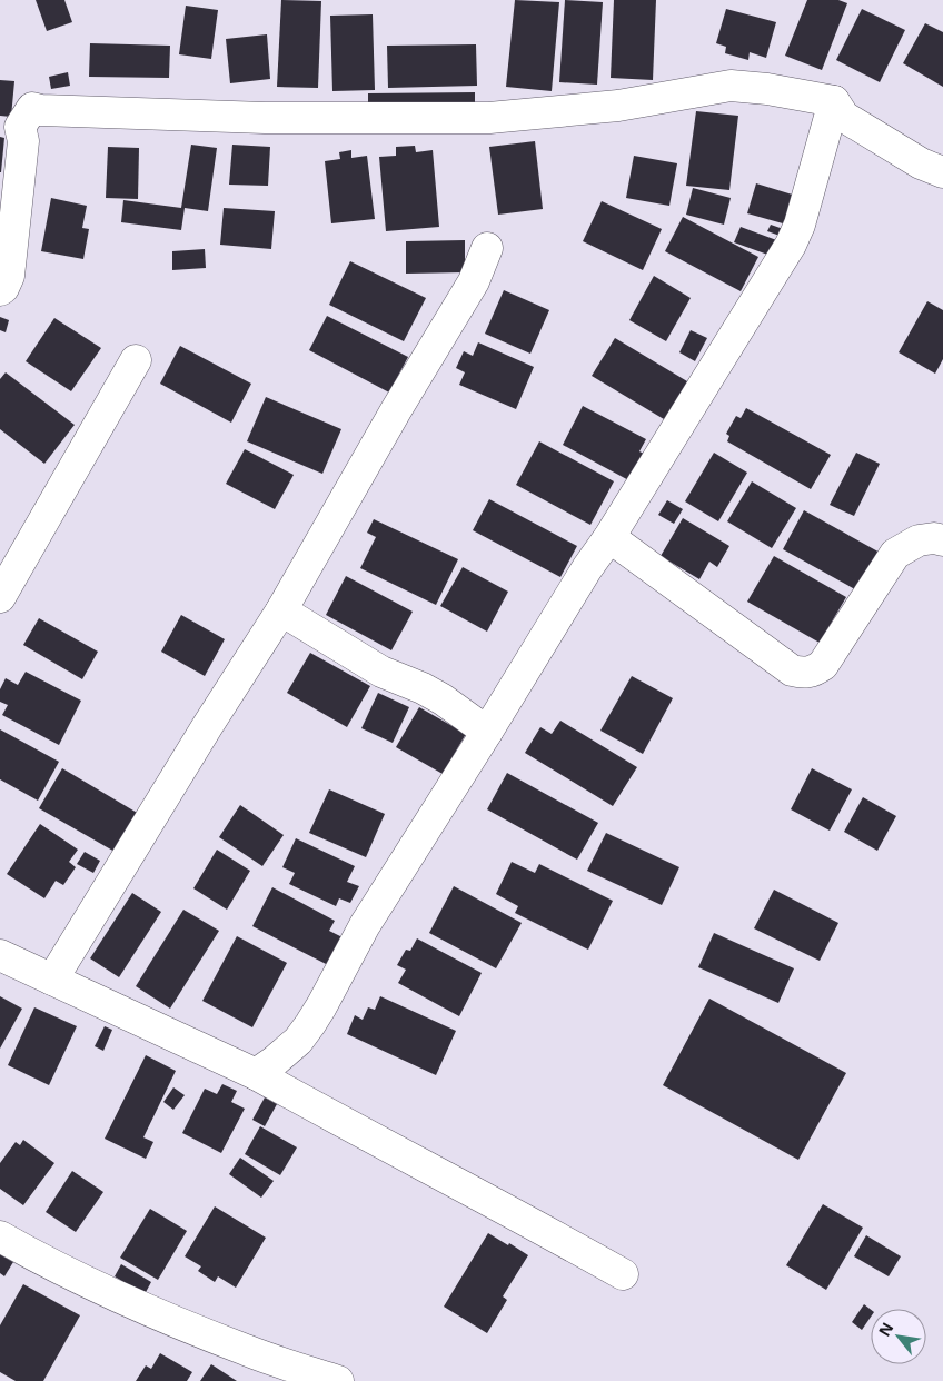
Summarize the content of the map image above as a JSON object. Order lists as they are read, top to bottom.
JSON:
{
  "north": "top left"
}
